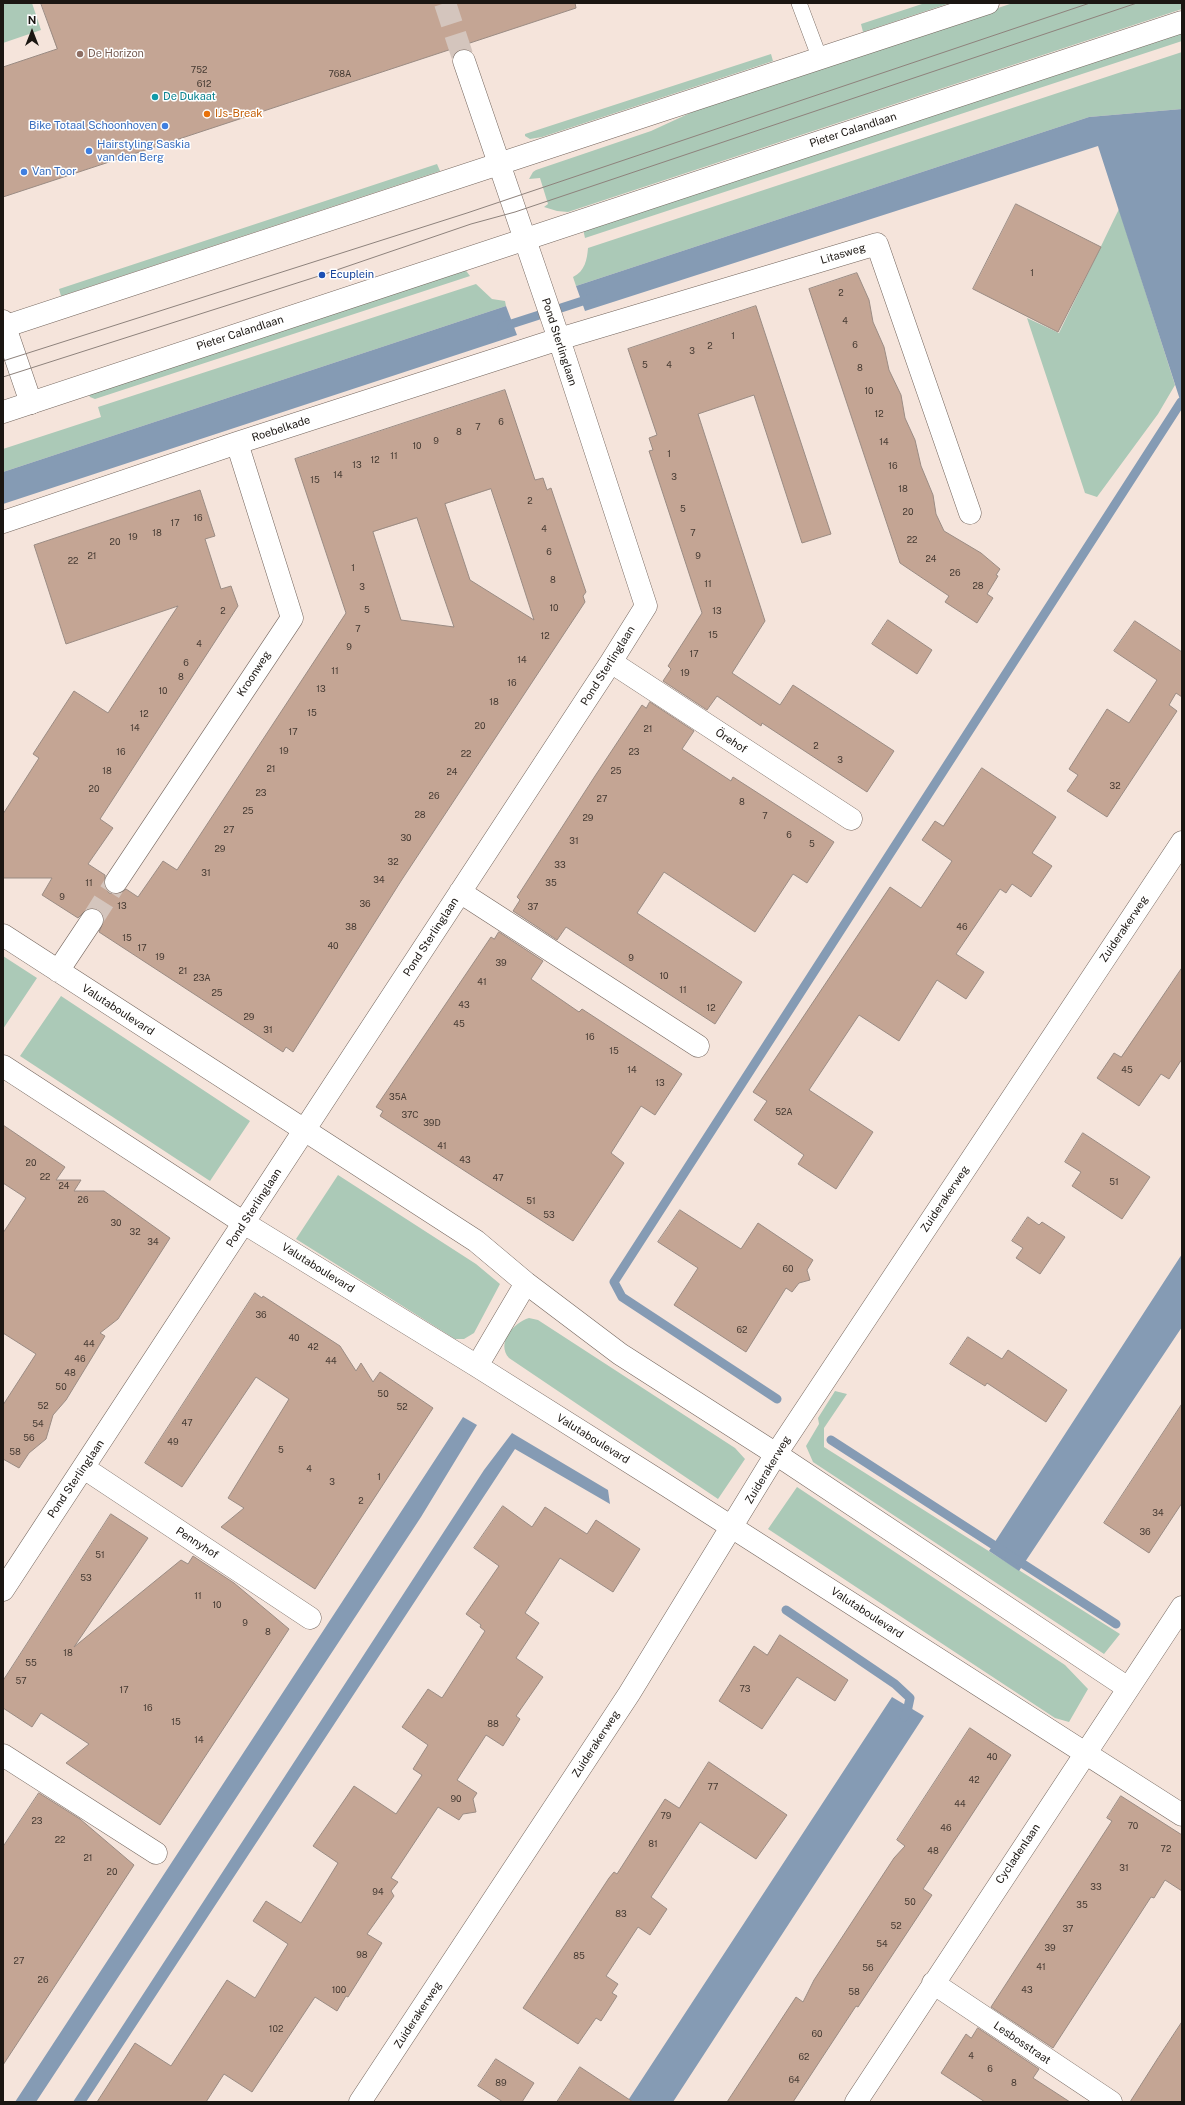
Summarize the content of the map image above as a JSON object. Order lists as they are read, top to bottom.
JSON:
{
  "streets": {
    "street": [
      "Pieter Calandlaan",
      "Litasweg",
      "Pond Sterlinglaan",
      "Roebelkade",
      "Kroonweg",
      "Örehof",
      "Zuiderakerweg",
      "Valutaboulevard",
      "Pennyhof",
      "Cycladenlaan",
      "Lesbosstraat"
    ]
  },
  "crossings": [
    ["Pieter Calandlaan", "Pond Sterlinglaan"],
    ["Litasweg", "Pond Sterlinglaan"],
    ["Litasweg", "Roebelkade"],
    ["Pond Sterlinglaan", "Roebelkade"],
    ["Pond Sterlinglaan", "Örehof"],
    ["Pond Sterlinglaan", "Valutaboulevard"],
    ["Pond Sterlinglaan", "Pennyhof"],
    ["Roebelkade", "Kroonweg"],
    ["Zuiderakerweg", "Valutaboulevard"],
    ["Valutaboulevard", "Cycladenlaan"],
    ["Cycladenlaan", "Lesbosstraat"]
  ],
  "places": [
    "De Horizon",
    "De Dukaat",
    "IJs-Break",
    "Bike Totaal Schoonhoven",
    "Hairstyling Saskia van den Berg",
    "Van Toor",
    "Ecuplein"
  ],
  "house_numbers": [
    "752",
    "768A",
    "612",
    "1",
    "2",
    "4",
    "1",
    "6",
    "2",
    "3",
    "5",
    "4",
    "8",
    "10",
    "12",
    "6",
    "7",
    "8",
    "9",
    "14",
    "10",
    "1",
    "11",
    "12",
    "13",
    "16",
    "14",
    "3",
    "15",
    "18",
    "2",
    "5",
    "20",
    "16",
    "17",
    "4",
    "18",
    "7",
    "19",
    "22",
    "20",
    "6",
    "21",
    "9",
    "24",
    "22",
    "1",
    "26",
    "8",
    "11",
    "28",
    "3",
    "10",
    "5",
    "2",
    "13",
    "7",
    "15",
    "12",
    "4",
    "9",
    "17",
    "14",
    "6",
    "11",
    "19",
    "8",
    "16",
    "13",
    "10",
    "18",
    "15",
    "12",
    "20",
    "14",
    "21",
    "17",
    "2",
    "19",
    "16",
    "23",
    "22",
    "3",
    "21",
    "18",
    "25",
    "24",
    "32",
    "20",
    "23",
    "26",
    "27",
    "8",
    "25",
    "28",
    "7",
    "29",
    "27",
    "6",
    "30",
    "31",
    "5",
    "29",
    "32",
    "33",
    "31",
    "34",
    "11",
    "35",
    "9",
    "36",
    "13",
    "37",
    "38",
    "46",
    "15",
    "40",
    "17",
    "19",
    "9",
    "39",
    "21",
    "10",
    "23A",
    "41",
    "11",
    "25",
    "43",
    "12",
    "29",
    "45",
    "31",
    "16",
    "15",
    "14",
    "45",
    "13",
    "35A",
    "52A",
    "37C",
    "39D",
    "41",
    "43",
    "20",
    "22",
    "47",
    "51",
    "24",
    "26",
    "51",
    "53",
    "30",
    "32",
    "34",
    "60",
    "36",
    "62",
    "40",
    "44",
    "42",
    "46",
    "44",
    "48",
    "50",
    "50",
    "52",
    "52",
    "47",
    "54",
    "56",
    "49",
    "5",
    "58",
    "4",
    "1",
    "3",
    "2",
    "34",
    "36",
    "51",
    "53",
    "11",
    "10",
    "9",
    "8",
    "18",
    "55",
    "57",
    "73",
    "17",
    "16",
    "15",
    "88",
    "14",
    "40",
    "42",
    "77",
    "90",
    "44",
    "79",
    "23",
    "70",
    "46",
    "22",
    "81",
    "72",
    "48",
    "21",
    "31",
    "20",
    "33",
    "94",
    "50",
    "35",
    "83",
    "52",
    "37",
    "54",
    "39",
    "98",
    "85",
    "27",
    "41",
    "56",
    "26",
    "100",
    "43",
    "58",
    "102",
    "60",
    "4",
    "62",
    "6",
    "64",
    "89",
    "8"
  ],
  "north": "top"
}
